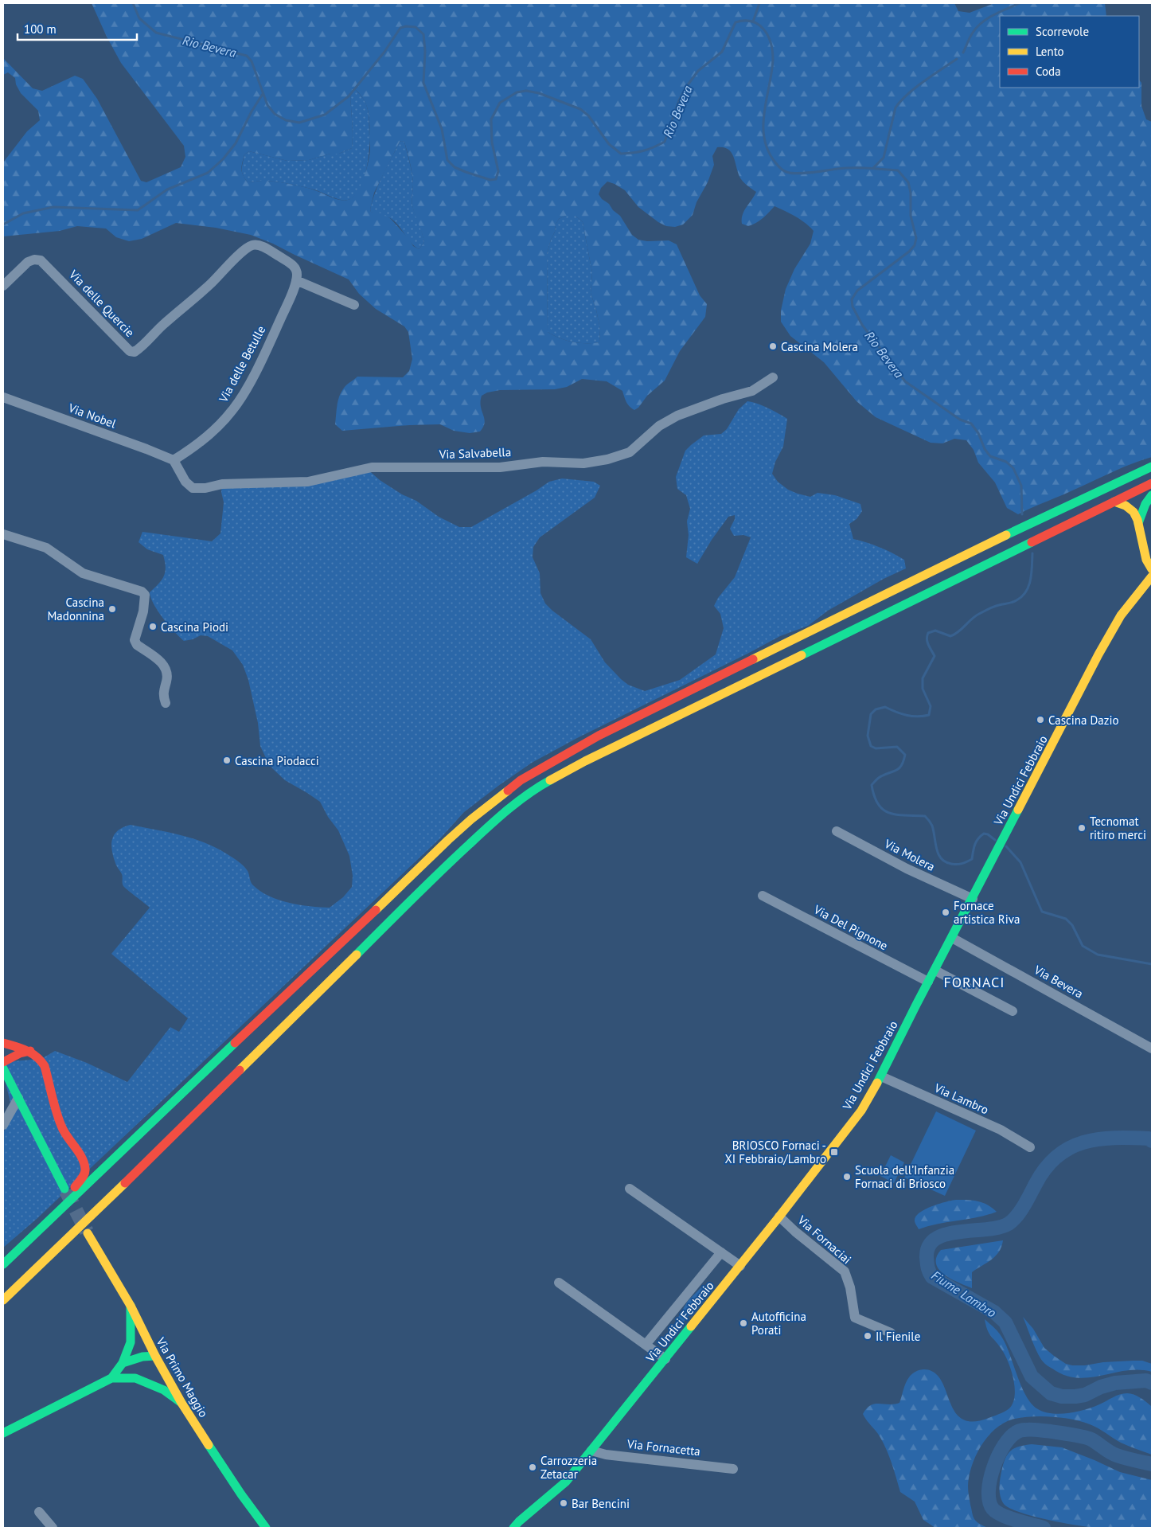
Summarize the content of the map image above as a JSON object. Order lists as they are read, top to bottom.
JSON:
{
  "streets": {
    "main road": ["Via Undici Febbraio", "Via Primo Maggio"],
    "street": [
      "Via delle Quercie",
      "Via delle Betulle",
      "Via Nobel",
      "Via Salvabella",
      "Via Molera",
      "Via Del Pignone",
      "Via Bevera",
      "Via Lambro",
      "Via Fornaciai",
      "Via Fornacetta"
    ]
  },
  "crossings": [
    ["Via delle Quercie", "Via delle Betulle"],
    ["Via delle Betulle", "Via Nobel"],
    ["Via delle Betulle", "Via Salvabella"],
    ["Via Nobel", "Via Salvabella"],
    ["Via Undici Febbraio", "Via Molera"],
    ["Via Undici Febbraio", "Via Del Pignone"],
    ["Via Undici Febbraio", "Via Bevera"],
    ["Via Undici Febbraio", "Via Lambro"],
    ["Via Undici Febbraio", "Via Fornaciai"],
    ["Via Undici Febbraio", "Via Fornacetta"]
  ],
  "districts": ["FORNACI"],
  "water": ["Rio Bevera", "Fiume Lambro"],
  "places": {
    "other": [
      "Cascina Molera",
      "Cascina Madonnina",
      "Cascina Piodi",
      "Cascina Dazio",
      "Cascina Piodacci",
      "Tecnomat ritiro merci",
      "Fornace artistica Riva",
      "Scuola dell’Infanzia Fornaci di Briosco",
      "Autofficina Porati",
      "Il Fienile",
      "Carrozzeria Zetacar",
      "Bar Bencini"
    ],
    "transit": ["BRIOSCO Fornaci - XI Febbraio/Lambro"]
  },
  "legend": ["Scorrevole", "Lento", "Coda"],
  "scale_bar": "100 m"
}
